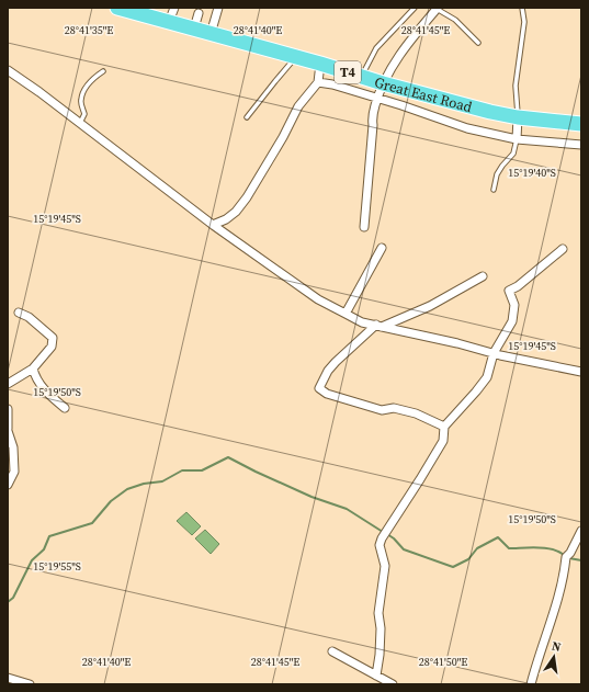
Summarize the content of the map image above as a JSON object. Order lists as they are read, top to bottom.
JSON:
{
  "streets": {
    "highway": ["T4", "Great East Road"]
  },
  "north": "top",
  "coordinates": [
    "28°41'35\"E",
    "28°41'40\"E",
    "28°41'45\"E",
    "15°19'40\"S",
    "15°19'45\"S",
    "15°19'50\"S",
    "15°19'55\"S",
    "28°41'50\"E"
  ]
}
